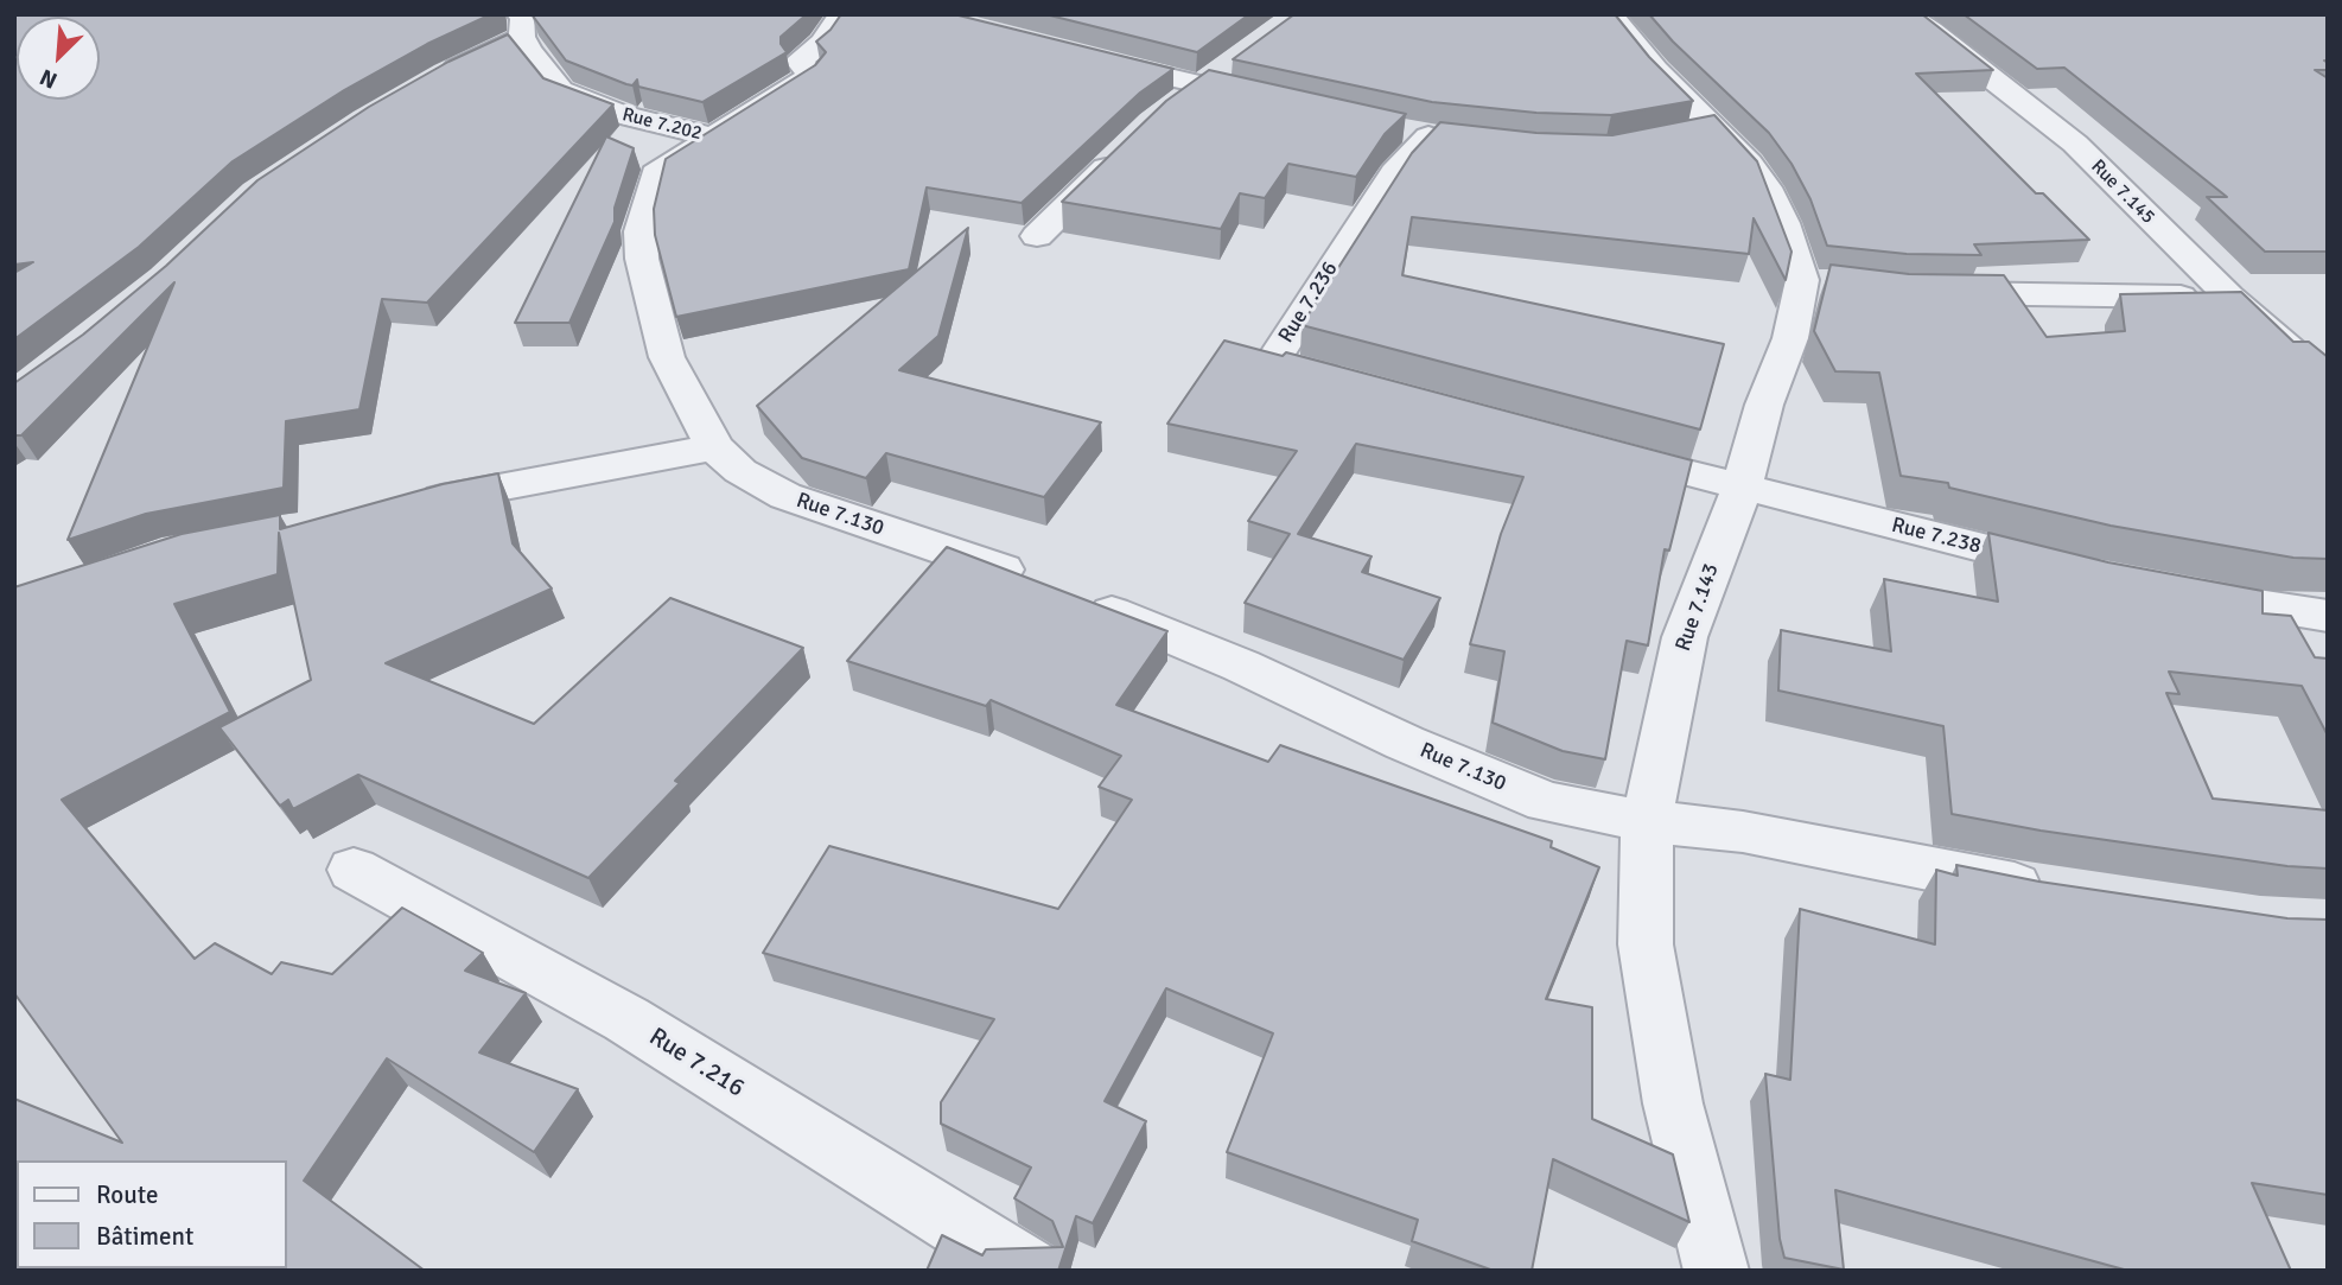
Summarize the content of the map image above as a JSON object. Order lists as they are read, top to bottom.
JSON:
{
  "streets": {
    "street": [
      "Rue 7.202",
      "Rue 7.145",
      "Rue 7.236",
      "Rue 7.130",
      "Rue 7.238",
      "Rue 7.143",
      "Rue 7.216"
    ]
  },
  "crossings": [
    ["Rue 7.130", "Rue 7.143"],
    ["Rue 7.238", "Rue 7.143"]
  ],
  "legend": ["Route", "Bâtiment"],
  "north": "bottom left"
}
